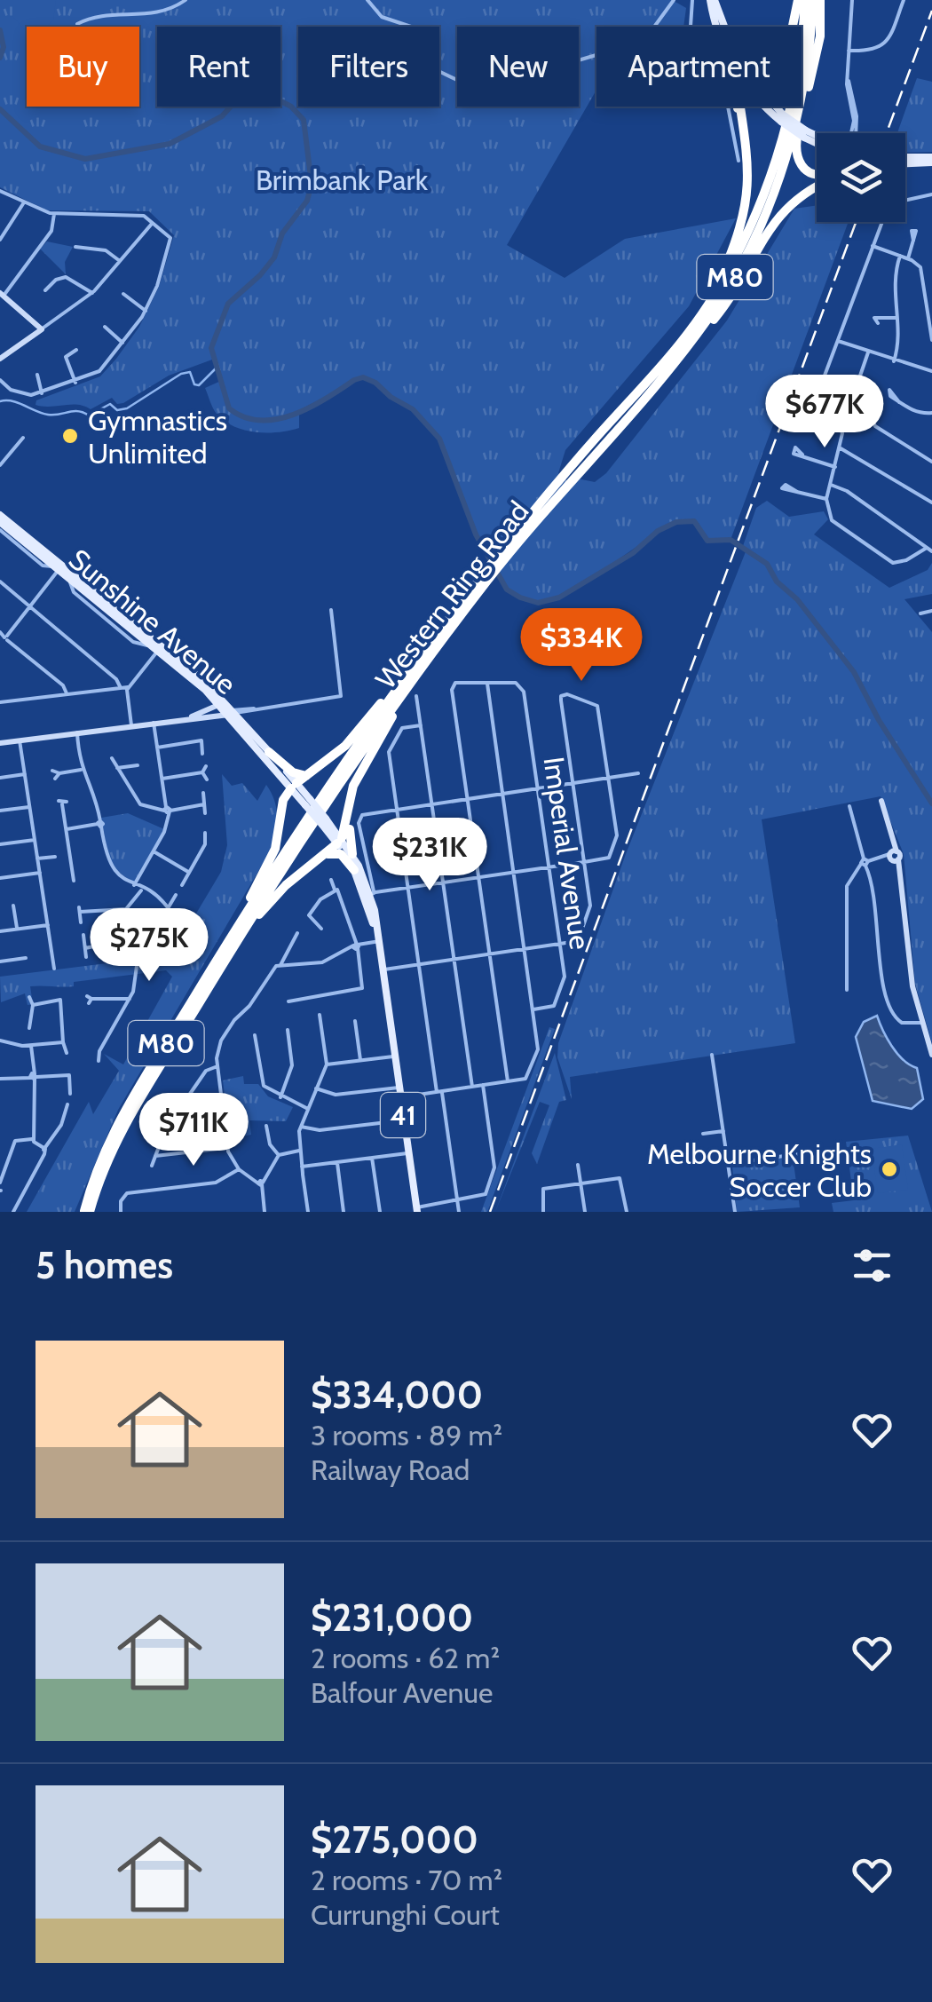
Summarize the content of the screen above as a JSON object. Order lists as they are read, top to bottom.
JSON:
{
  "streets": {
    "highway": ["M80", "Western Ring Road"],
    "main road": ["Sunshine Avenue", "41"],
    "street": ["Imperial Avenue"]
  },
  "crossings": [
    ["Sunshine Avenue", "41"]
  ],
  "parks": ["Brimbank Park"],
  "places": ["Gymnastics Unlimited", "Melbourne Knights Soccer Club"],
  "page": {
    "chip": [
      "Buy",
      "Rent",
      "Filters",
      "New",
      "Apartment"
    ],
    "price": [
      "$677K",
      "$334K",
      "$231K",
      "$275K",
      "$711K"
    ],
    "heading": "5 homes",
    "list": [
      {
        "name": "$334,000",
        "note": "3 rooms · 89 m² · Railway Road"
      },
      {
        "name": "$231,000",
        "note": "2 rooms · 62 m² · Balfour Avenue"
      },
      {
        "name": "$275,000",
        "note": "2 rooms · 70 m² · Currunghi Court"
      }
    ]
  }
}
